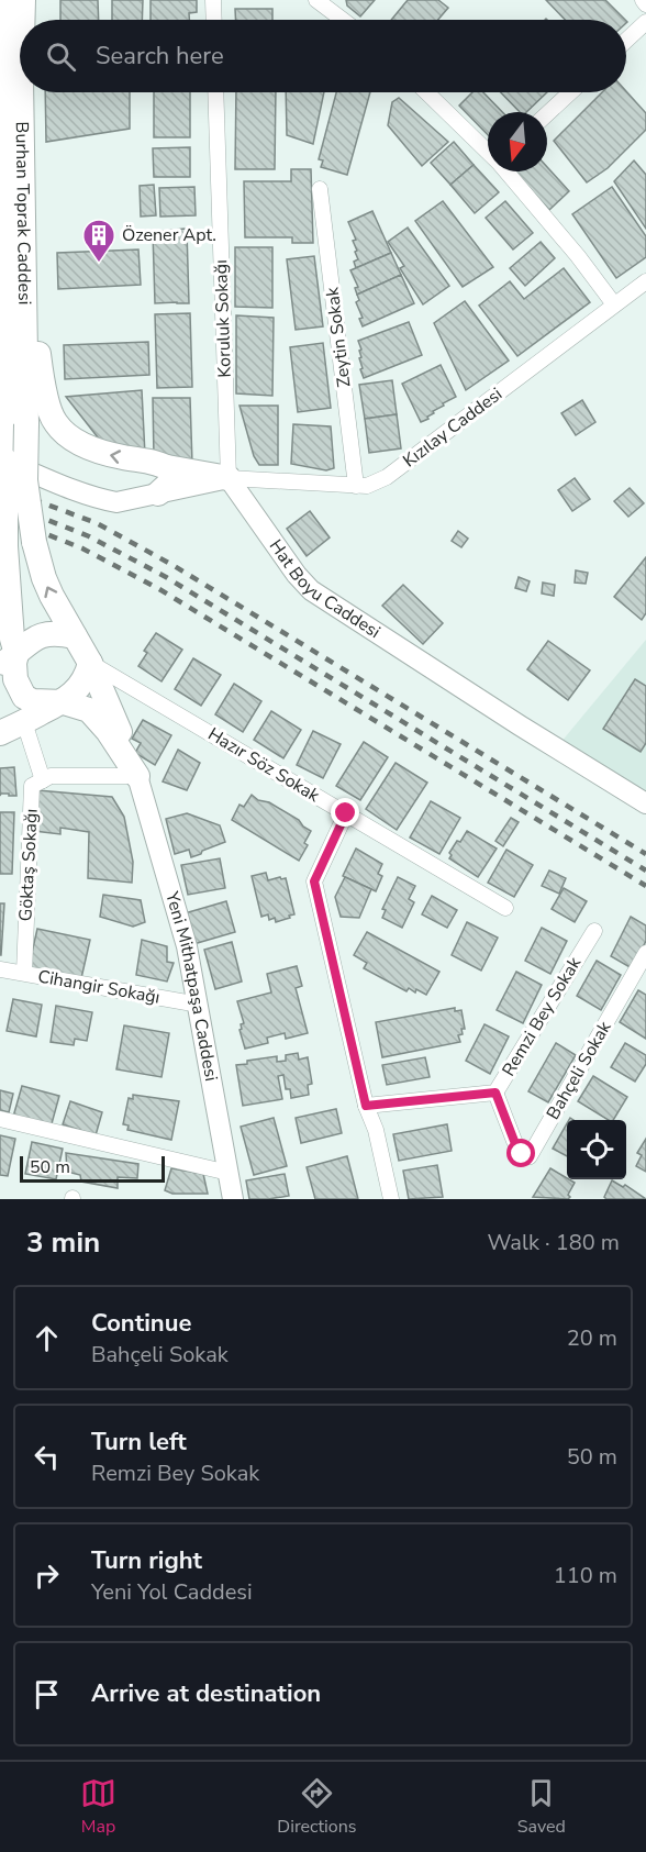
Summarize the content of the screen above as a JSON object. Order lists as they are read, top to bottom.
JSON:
{
  "streets": {
    "main road": ["Burhan Toprak Caddesi"],
    "street": [
      "Koruluk Sokağı",
      "Zeytin Sokak",
      "Kızılay Caddesi",
      "Hat Boyu Caddesi",
      "Hazır Söz Sokak",
      "Göktaş Sokağı",
      "Yeni Mithatpaşa Caddesi",
      "Cihangir Sokağı",
      "Remzi Bey Sokak",
      "Bahçeli Sokak"
    ]
  },
  "crossings": [
    ["Burhan Toprak Caddesi", "Hazır Söz Sokak"],
    ["Koruluk Sokağı", "Kızılay Caddesi"],
    ["Koruluk Sokağı", "Hat Boyu Caddesi"],
    ["Zeytin Sokak", "Kızılay Caddesi"],
    ["Kızılay Caddesi", "Hat Boyu Caddesi"],
    ["Göktaş Sokağı", "Cihangir Sokağı"],
    ["Yeni Mithatpaşa Caddesi", "Cihangir Sokağı"],
    ["Remzi Bey Sokak", "Bahçeli Sokak"]
  ],
  "places": {
    "building": ["Özener Apt."]
  },
  "scale_bar": "50 m",
  "north": "bottom",
  "page": {
    "search": "Search here",
    "scale": "50 m",
    "heading": ["3 min", "Walk · 180 m"],
    "list": [
      ["Continue", "Bahçeli Sokak", "20 m"],
      ["Turn left", "Remzi Bey Sokak", "50 m"],
      ["Turn right", "Yeni Yol Caddesi", "110 m"],
      "Arrive at destination"
    ],
    "nav": ["Map", "Directions", "Saved"]
  }
}
